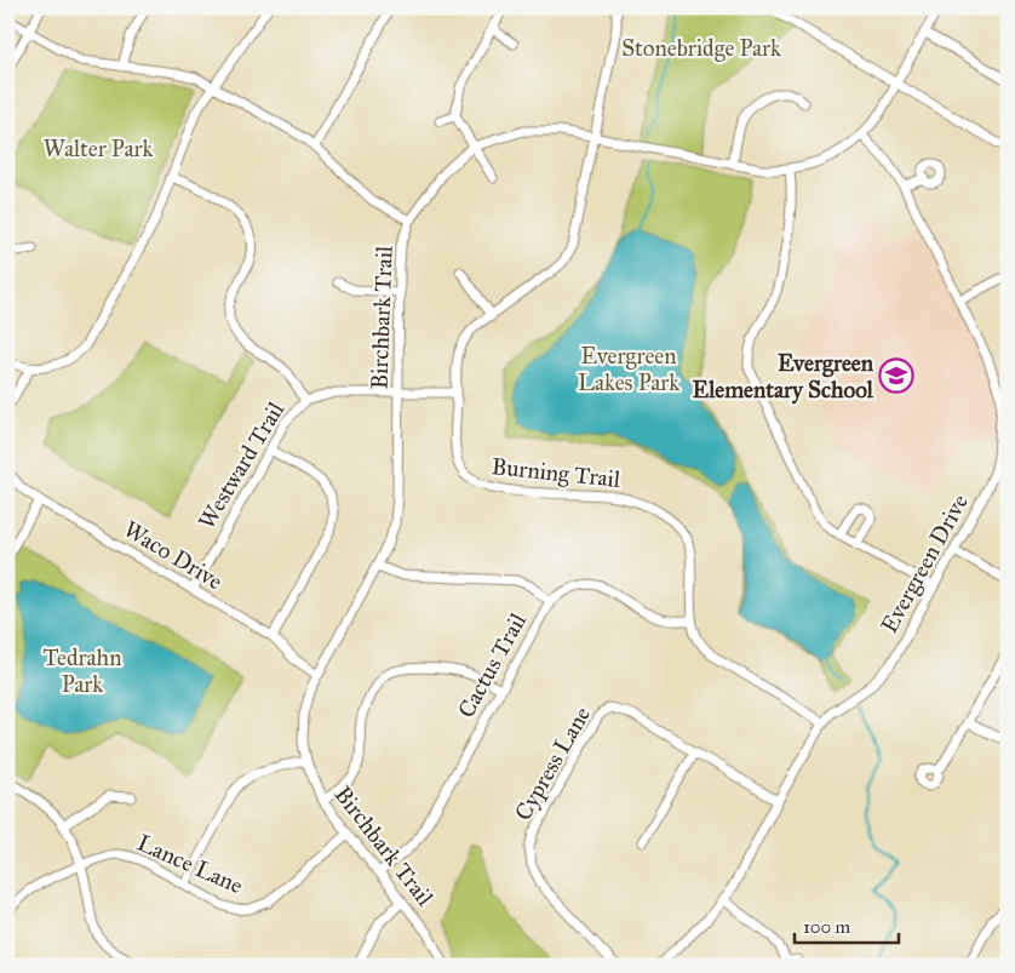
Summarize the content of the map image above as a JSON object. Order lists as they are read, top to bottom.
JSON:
{
  "streets": {
    "street": [
      "Birchbark Trail",
      "Westward Trail",
      "Burning Trail",
      "Waco Drive",
      "Evergreen Drive",
      "Cactus Trail",
      "Cypress Lane",
      "Lance Lane"
    ]
  },
  "crossings": [
    ["Birchbark Trail", "Westward Trail"],
    ["Birchbark Trail", "Burning Trail"],
    ["Birchbark Trail", "Waco Drive"],
    ["Birchbark Trail", "Evergreen Drive"],
    ["Birchbark Trail", "Cactus Trail"],
    ["Birchbark Trail", "Lance Lane"],
    ["Westward Trail", "Burning Trail"],
    ["Westward Trail", "Waco Drive"],
    ["Burning Trail", "Evergreen Drive"],
    ["Burning Trail", "Cactus Trail"],
    ["Evergreen Drive", "Cypress Lane"]
  ],
  "parks": [
    "Stonebridge Park",
    "Walter Park",
    "Evergreen Lakes Park",
    "Tedrahn Park"
  ],
  "places": {
    "school or university": ["Evergreen Elementary School"]
  },
  "scale_bar": "100 m"
}
